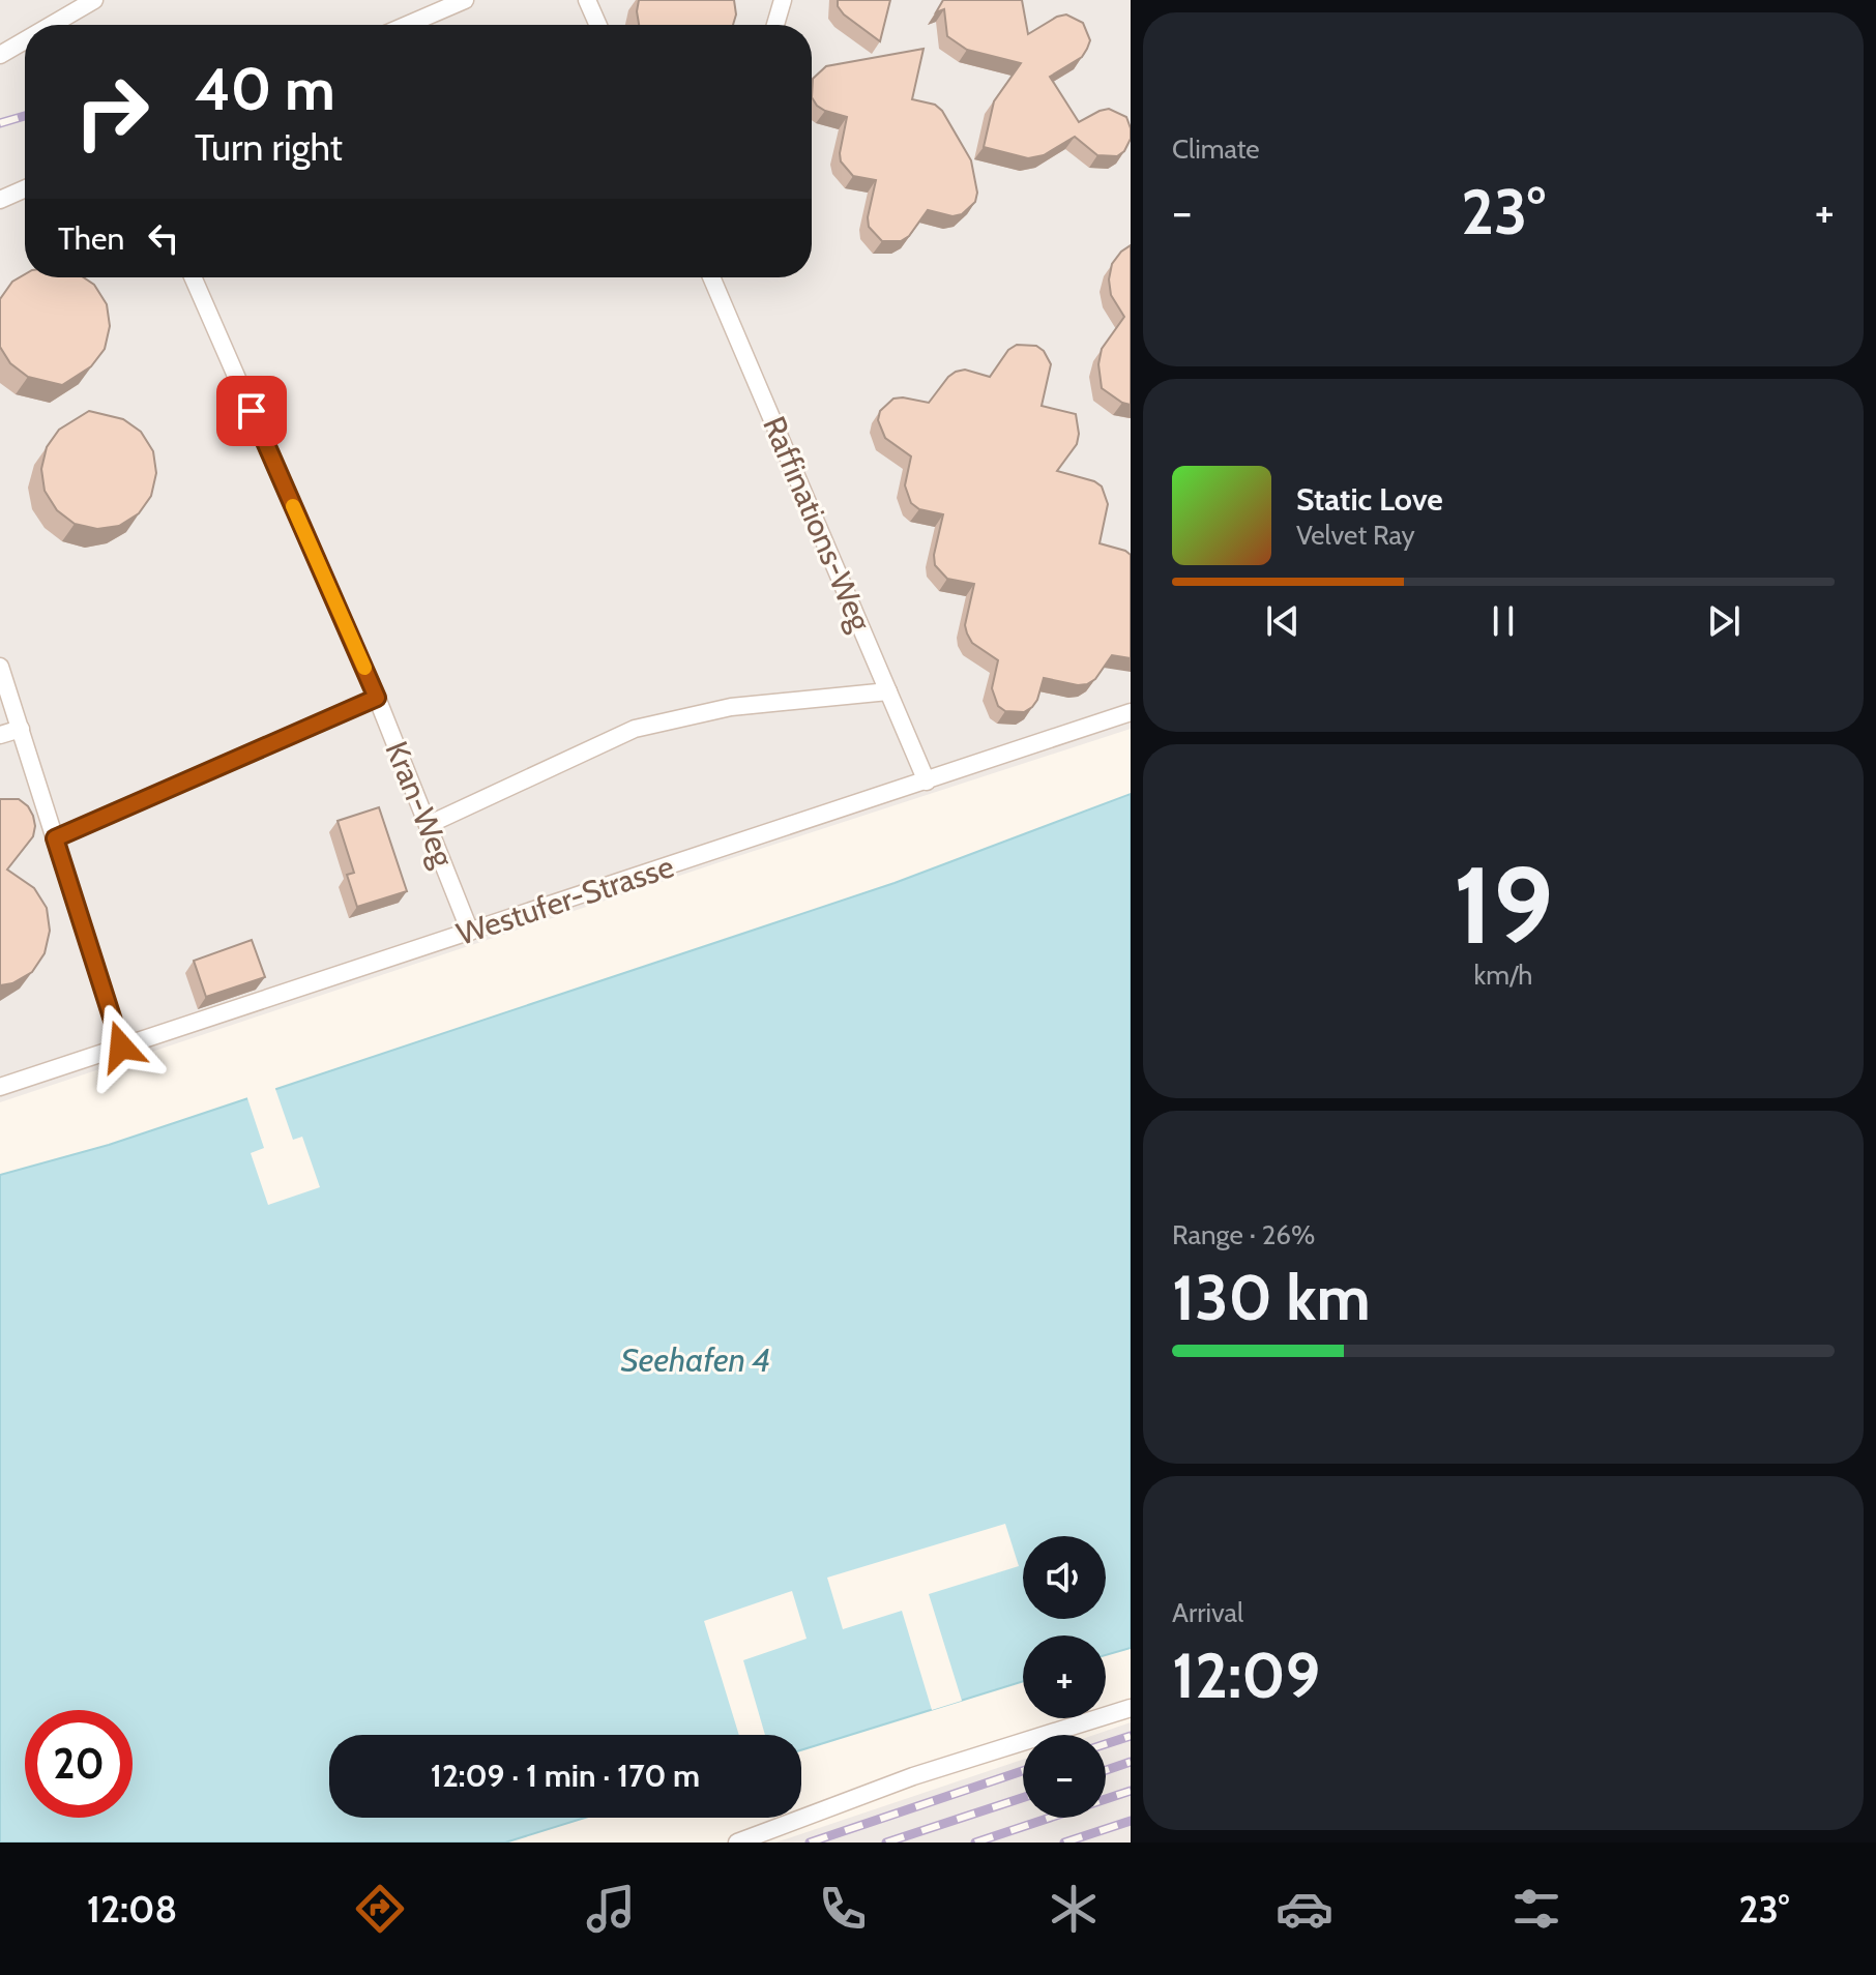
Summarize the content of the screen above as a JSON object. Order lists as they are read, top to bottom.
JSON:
{
  "streets": {
    "lane": ["Raffinations-Weg", "Kran-Weg", "Westufer-Strasse"]
  },
  "crossings": [
    ["Raffinations-Weg", "Westufer-Strasse"],
    ["Kran-Weg", "Westufer-Strasse"]
  ],
  "water": ["Seehafen 4"],
  "page": {
    "tile": [
      "Climate",
      ["19", "km/h"],
      ["Range · 26%", "130 km"],
      ["Arrival", "12:09"]
    ],
    "turn": ["40 m", "Turn right"],
    "heat": ["−", "23°", "+"],
    "then": "Then",
    "song": ["Static Love", "Velvet Ray"],
    "map_buttons": ["+", "−"],
    "limit": "20",
    "trip": "12:09 · 1 min · 170 m",
    "tabs": ["12:08", "23°"]
  }
}
